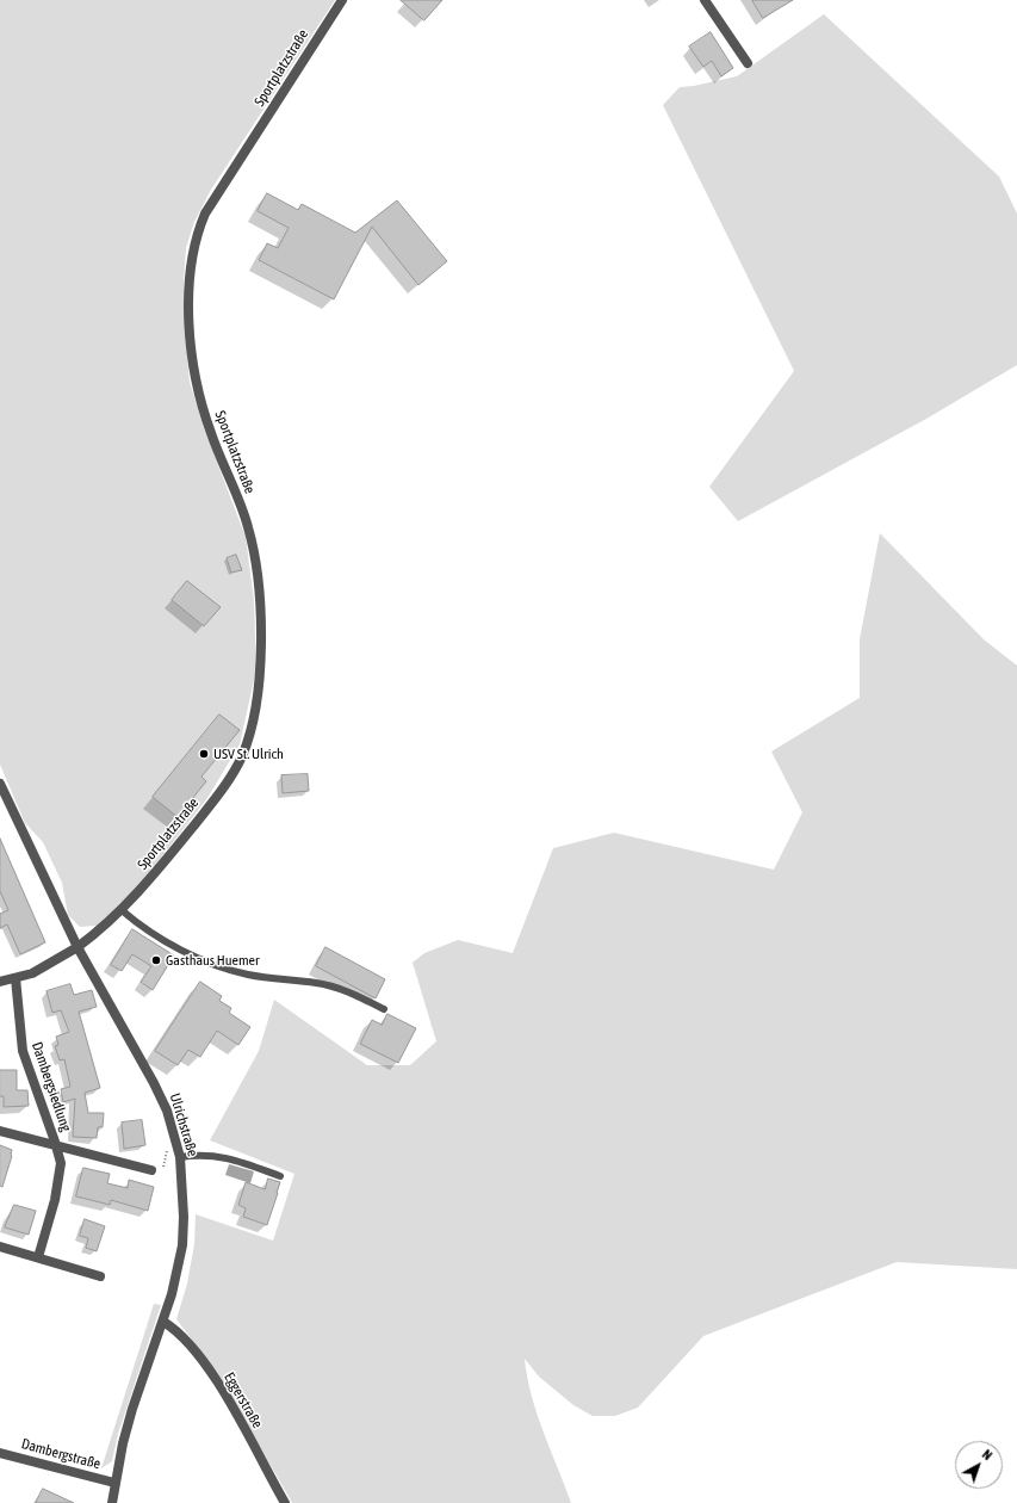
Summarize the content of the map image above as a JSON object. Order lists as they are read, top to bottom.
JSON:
{
  "streets": {
    "street": [
      "Sportplatzstraße",
      "Dambergsiedlung",
      "Ulrichstraße",
      "Eggerstraße",
      "Dambergstraße"
    ]
  },
  "crossings": [
    ["Sportplatzstraße", "Dambergsiedlung"],
    ["Sportplatzstraße", "Ulrichstraße"],
    ["Ulrichstraße", "Eggerstraße"],
    ["Ulrichstraße", "Dambergstraße"]
  ],
  "places": ["USV St. Ulrich", "Gasthaus Huemer"],
  "north": "top right"
}
